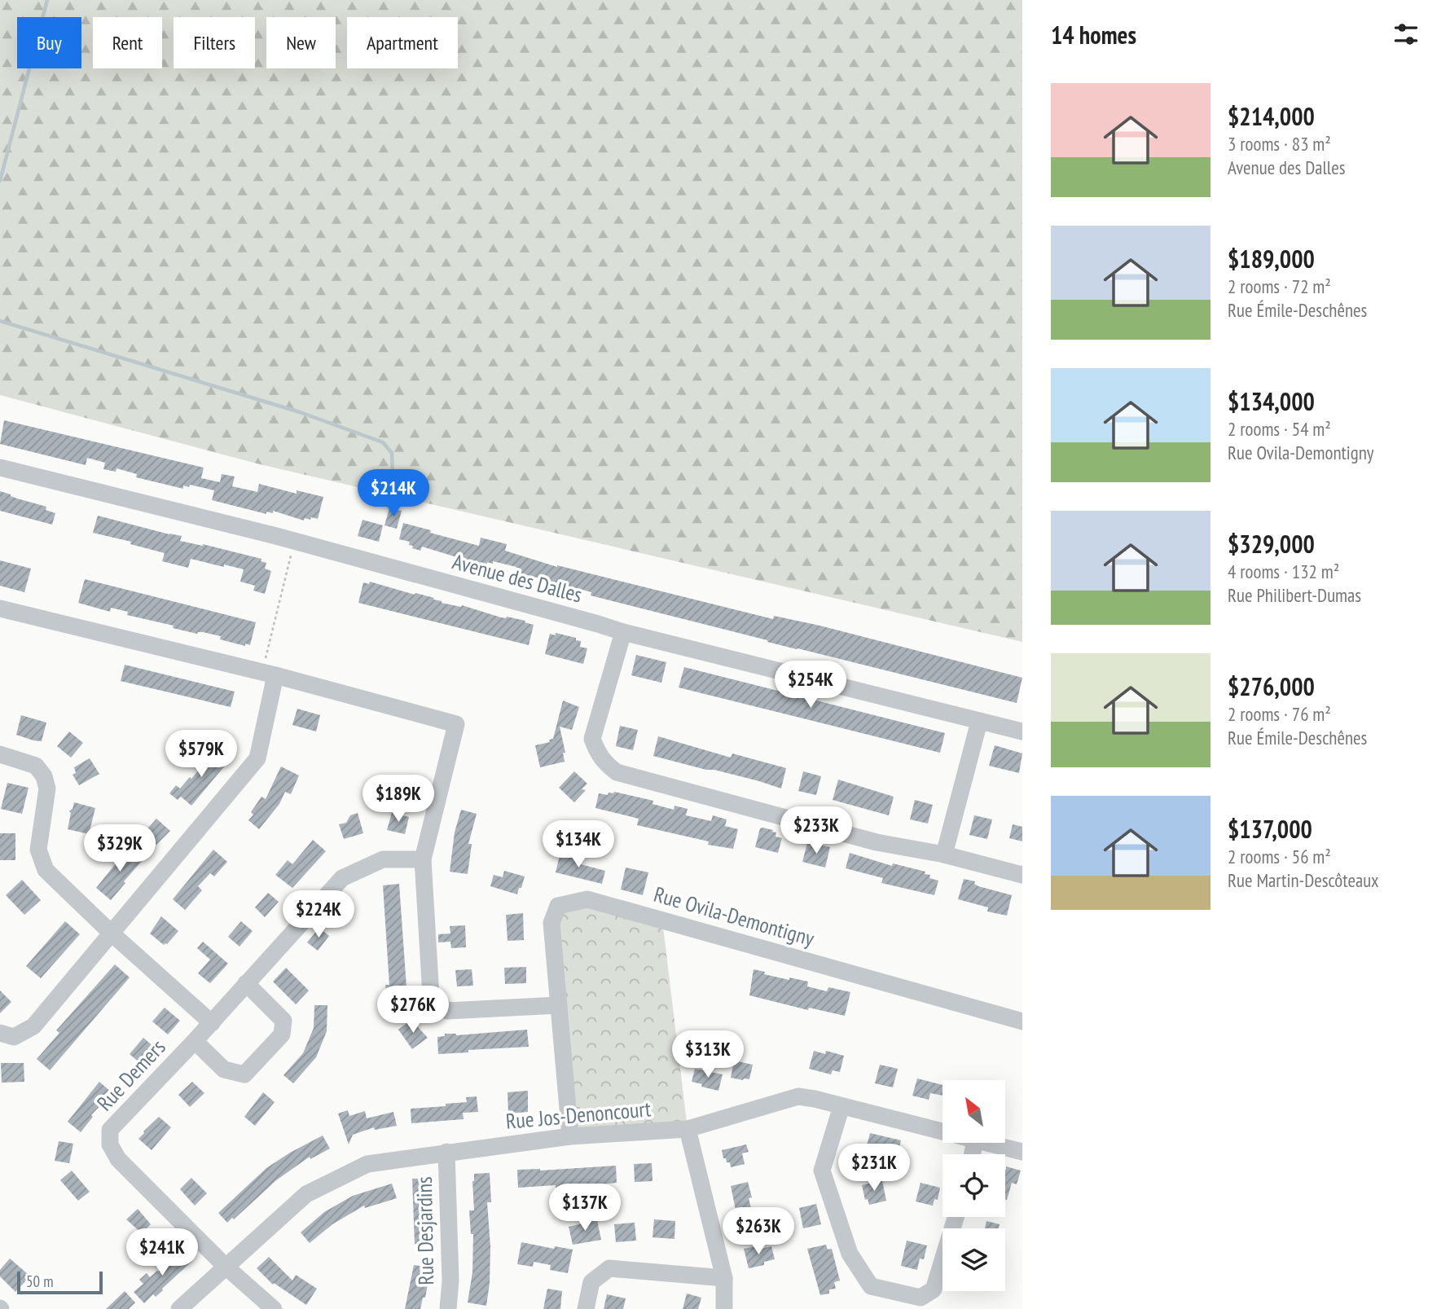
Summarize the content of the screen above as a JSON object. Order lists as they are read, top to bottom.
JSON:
{
  "streets": {
    "street": [
      "Avenue des Dalles",
      "Rue Ovila-Demontigny",
      "Rue Demers",
      "Rue Jos-Denoncourt",
      "Rue Desjardins"
    ]
  },
  "crossings": [
    ["Rue Ovila-Demontigny", "Rue Jos-Denoncourt"],
    ["Rue Demers", "Rue Jos-Denoncourt"],
    ["Rue Jos-Denoncourt", "Rue Desjardins"]
  ],
  "scale_bar": "50 m",
  "north": "top left",
  "page": {
    "heading": "14 homes",
    "chip": [
      "Buy",
      "Rent",
      "Filters",
      "New",
      "Apartment"
    ],
    "list": [
      {
        "name": "$214,000",
        "note": "3 rooms · 83 m² · Avenue des Dalles"
      },
      {
        "name": "$189,000",
        "note": "2 rooms · 72 m² · Rue Émile-Deschênes"
      },
      {
        "name": "$134,000",
        "note": "2 rooms · 54 m² · Rue Ovila-Demontigny"
      },
      {
        "name": "$329,000",
        "note": "4 rooms · 132 m² · Rue Philibert-Dumas"
      },
      {
        "name": "$276,000",
        "note": "2 rooms · 76 m² · Rue Émile-Deschênes"
      },
      {
        "name": "$137,000",
        "note": "2 rooms · 56 m² · Rue Martin-Descôteaux"
      }
    ],
    "price": [
      "$214K",
      "$254K",
      "$579K",
      "$189K",
      "$233K",
      "$134K",
      "$329K",
      "$224K",
      "$276K",
      "$313K",
      "$231K",
      "$137K",
      "$263K",
      "$241K"
    ],
    "scale": "50 m"
  }
}
